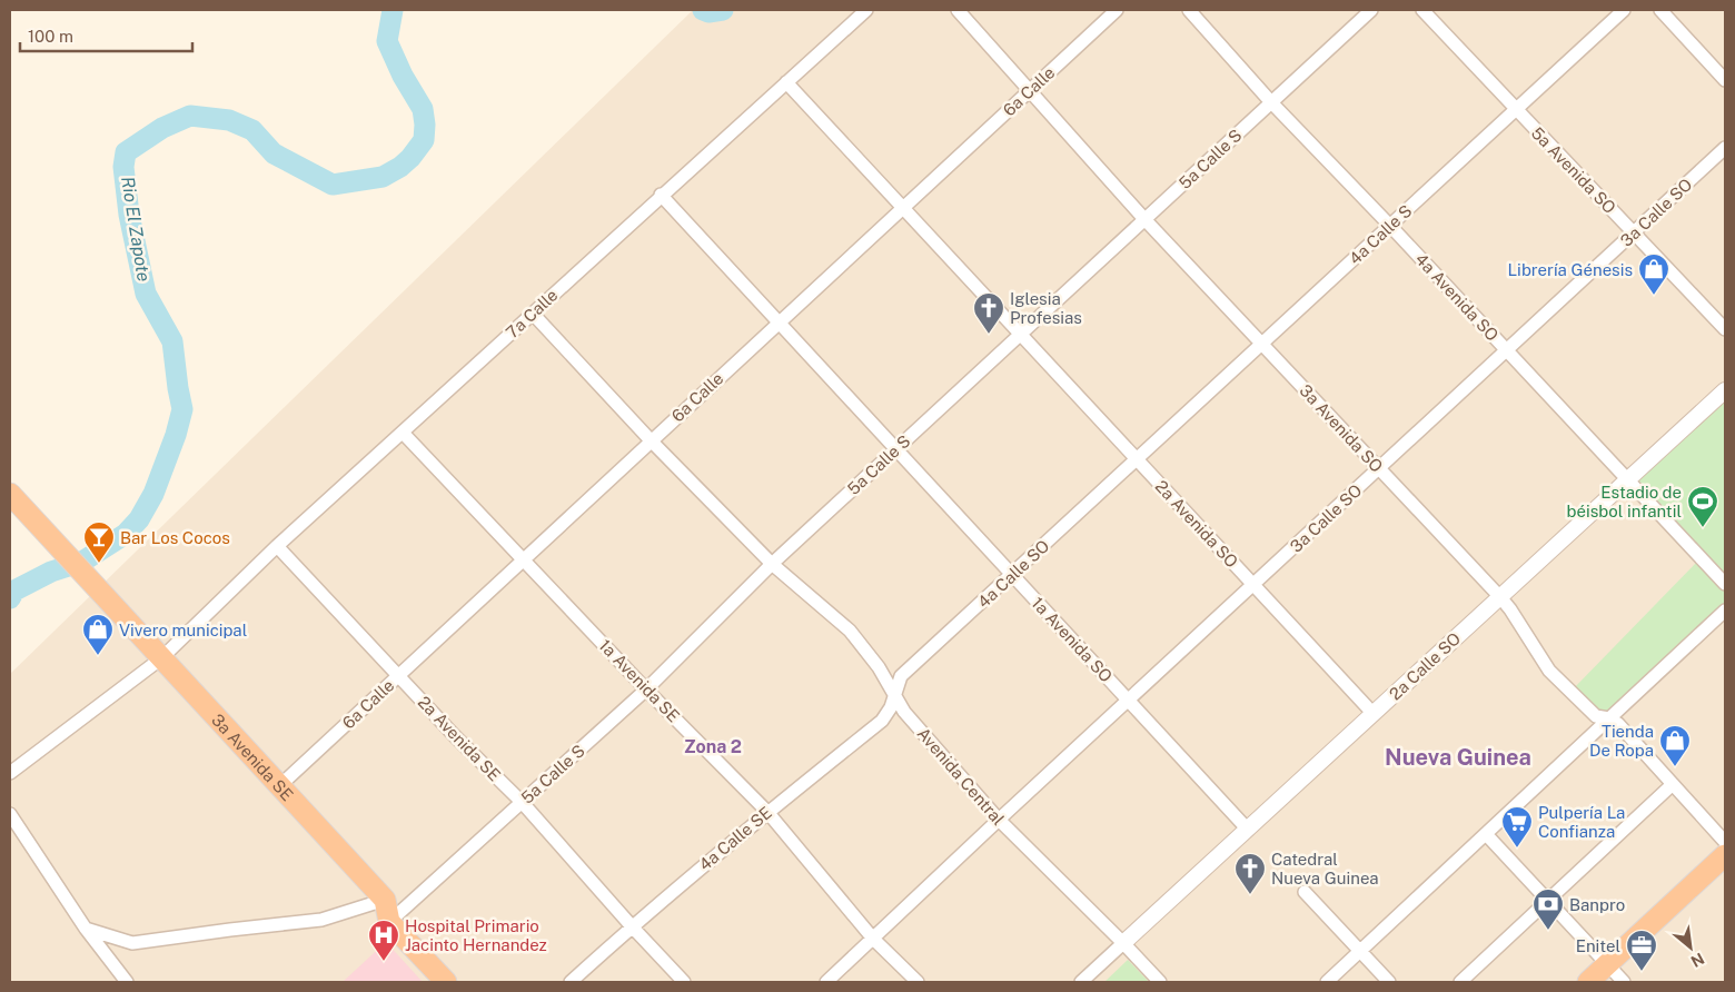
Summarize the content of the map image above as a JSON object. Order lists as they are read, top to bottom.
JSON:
{
  "streets": {
    "highway": ["3a Avenida SE"],
    "street": [
      "6a Calle",
      "5a Calle S",
      "5a Avenida SO",
      "3a Calle SO",
      "4a Calle S",
      "4a Avenida SO",
      "7a Calle",
      "3a Avenida SO",
      "2a Avenida SO",
      "4a Calle SO",
      "1a Avenida SO",
      "2a Calle SO",
      "1a Avenida SE",
      "2a Avenida SE",
      "Avenida Central",
      "4a Calle SE"
    ]
  },
  "crossings": [
    ["6a Calle", "3a Avenida SO"],
    ["6a Calle", "2a Avenida SO"],
    ["6a Calle", "1a Avenida SO"],
    ["6a Calle", "1a Avenida SE"],
    ["6a Calle", "2a Avenida SE"],
    ["6a Calle", "3a Avenida SE"],
    ["6a Calle", "Avenida Central"],
    ["5a Calle S", "4a Avenida SO"],
    ["5a Calle S", "3a Avenida SO"],
    ["5a Calle S", "2a Avenida SO"],
    ["5a Calle S", "1a Avenida SO"],
    ["5a Calle S", "1a Avenida SE"],
    ["5a Calle S", "2a Avenida SE"],
    ["5a Calle S", "Avenida Central"],
    ["5a Avenida SO", "3a Calle SO"],
    ["5a Avenida SO", "4a Calle S"],
    ["3a Calle SO", "4a Avenida SO"],
    ["3a Calle SO", "3a Avenida SO"],
    ["3a Calle SO", "2a Avenida SO"],
    ["3a Calle SO", "1a Avenida SO"],
    ["3a Calle SO", "1a Avenida SE"],
    ["3a Calle SO", "Avenida Central"],
    ["4a Calle S", "4a Avenida SO"],
    ["4a Calle S", "3a Avenida SO"],
    ["4a Calle S", "2a Avenida SO"],
    ["4a Calle S", "4a Calle SO"],
    ["4a Avenida SO", "2a Calle SO"],
    ["7a Calle", "2a Avenida SO"],
    ["7a Calle", "1a Avenida SO"],
    ["7a Calle", "1a Avenida SE"],
    ["7a Calle", "2a Avenida SE"],
    ["7a Calle", "3a Avenida SE"],
    ["7a Calle", "Avenida Central"],
    ["3a Avenida SO", "2a Calle SO"],
    ["2a Avenida SO", "4a Calle SO"],
    ["2a Avenida SO", "2a Calle SO"],
    ["4a Calle SO", "1a Avenida SO"],
    ["4a Calle SO", "Avenida Central"],
    ["4a Calle SO", "4a Calle SE"],
    ["1a Avenida SO", "2a Calle SO"],
    ["2a Calle SO", "Avenida Central"],
    ["1a Avenida SE", "4a Calle SE"],
    ["2a Avenida SE", "4a Calle SE"],
    ["Avenida Central", "4a Calle SE"]
  ],
  "districts": ["Zona 2", "Nueva Guinea"],
  "water": ["Rio El Zapote"],
  "places": {
    "shop": ["Librería Génesis", "Vivero municipal", "Tienda De Ropa"],
    "church": ["Iglesia Profesias", "Catedral Nueva Guinea"],
    "sports": ["Estadio de béisbol infantil"],
    "bar": ["Bar Los Cocos"],
    "supermarket": ["Pulpería La Confianza"],
    "bank": ["Banpro"],
    "hospital": ["Hospital Primario Jacinto Hernandez"],
    "office": ["Enitel"]
  },
  "scale_bar": "100 m",
  "north": "bottom right"
}
